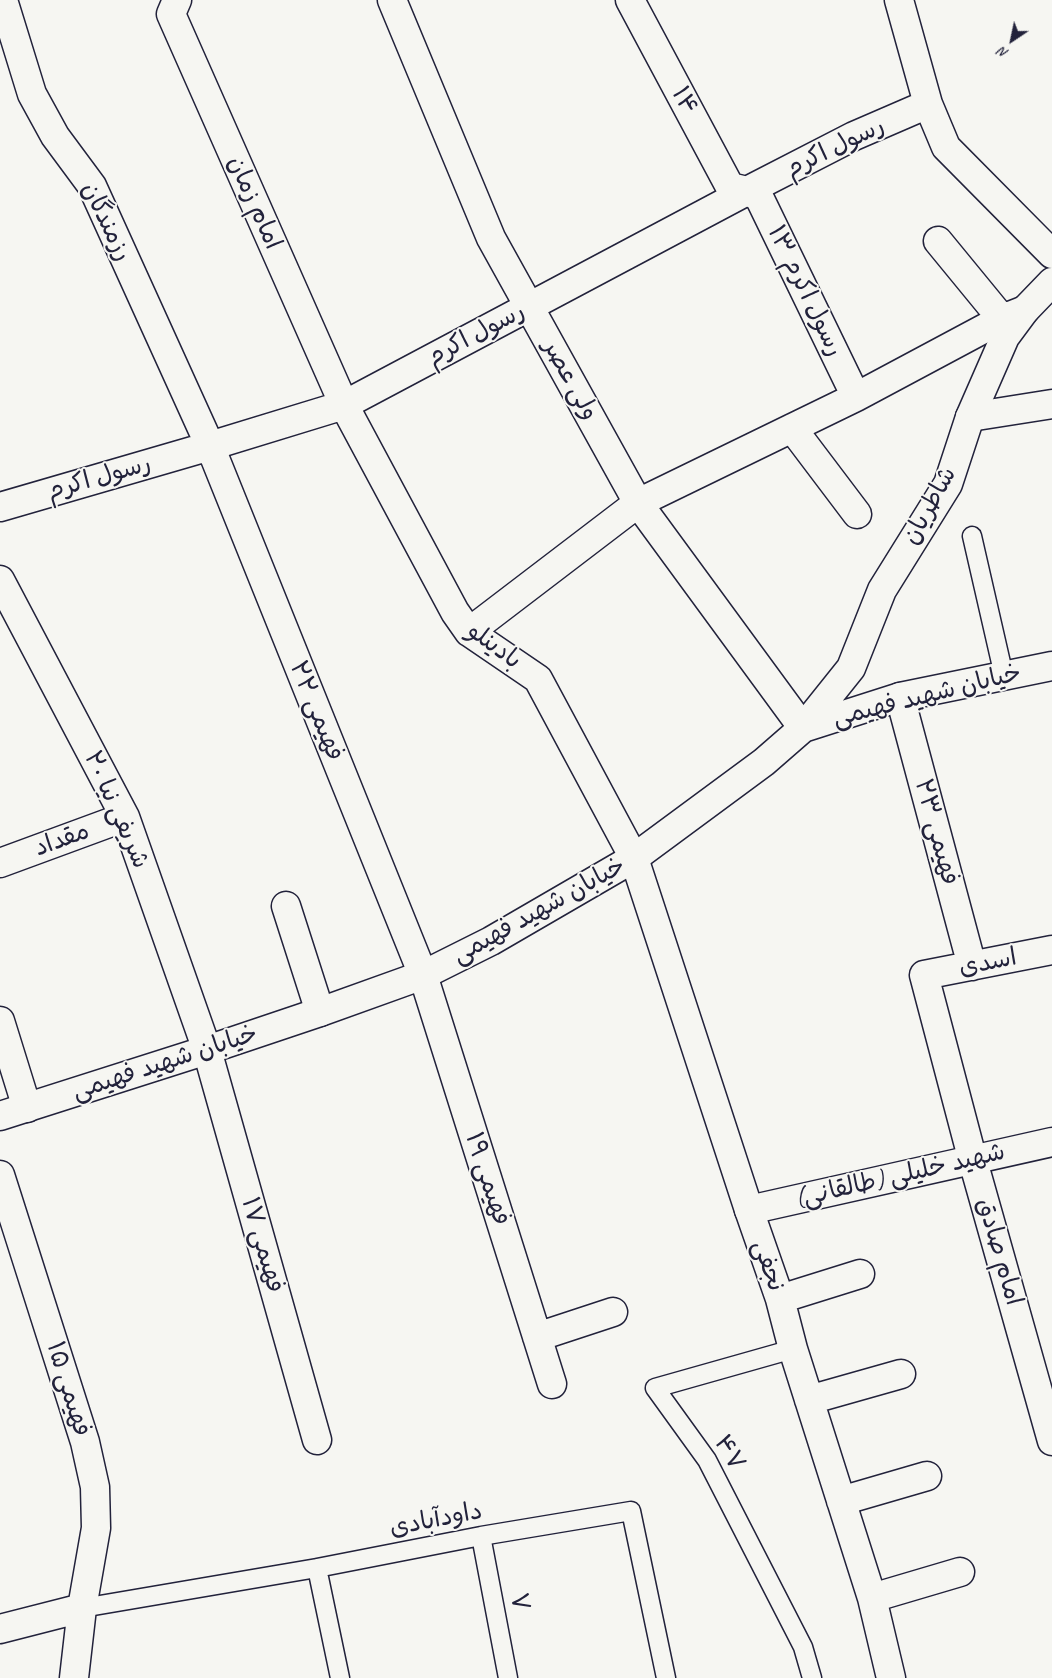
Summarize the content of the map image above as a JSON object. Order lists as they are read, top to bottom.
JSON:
{
  "streets": {
    "street": [
      "۱۴",
      "رسول اکرم",
      "امام زمان",
      "رزمندگان",
      "رسول اکرم ۱۳",
      "ولی عصر",
      "شاطریان",
      "بادینلو",
      "خیابان شهید فهیمی",
      "فهیمی ۲۲",
      "۲۰ شریفی نیا",
      "فهیمی ۲۳",
      "مقداد",
      "اسدی",
      "شهید خلیلی (طالقانی)",
      "فهیمی ۱۹",
      "فهیمی ۱۷",
      "امام صادق",
      "نجفی",
      "فهیمی ۱۵"
    ],
    "lane": ["۴۷", "داودآبادی", "۷"]
  },
  "crossings": [
    ["۱۴", "رسول اکرم"],
    ["۱۴", "رسول اکرم ۱۳"],
    ["رسول اکرم", "امام زمان"],
    ["رسول اکرم", "رزمندگان"],
    ["رسول اکرم", "رسول اکرم ۱۳"],
    ["رسول اکرم", "ولی عصر"],
    ["رسول اکرم", "بادینلو"],
    ["رسول اکرم", "فهیمی ۲۲"],
    ["امام زمان", "بادینلو"],
    ["رزمندگان", "فهیمی ۲۲"],
    ["ولی عصر", "شاطریان"],
    ["ولی عصر", "خیابان شهید فهیمی"],
    ["شاطریان", "خیابان شهید فهیمی"],
    ["بادینلو", "خیابان شهید فهیمی"],
    ["بادینلو", "نجفی"],
    ["خیابان شهید فهیمی", "فهیمی ۲۲"],
    ["خیابان شهید فهیمی", "۲۰ شریفی نیا"],
    ["خیابان شهید فهیمی", "فهیمی ۲۳"],
    ["خیابان شهید فهیمی", "فهیمی ۱۹"],
    ["خیابان شهید فهیمی", "فهیمی ۱۷"],
    ["خیابان شهید فهیمی", "نجفی"],
    ["فهیمی ۲۲", "فهیمی ۱۹"],
    ["۲۰ شریفی نیا", "مقداد"],
    ["۲۰ شریفی نیا", "فهیمی ۱۷"],
    ["فهیمی ۲۳", "اسدی"],
    ["اسدی", "امام صادق"],
    ["شهید خلیلی (طالقانی)", "امام صادق"],
    ["شهید خلیلی (طالقانی)", "نجفی"],
    ["نجفی", "۴۷"],
    ["فهیمی ۱۵", "داودآبادی"],
    ["داودآبادی", "۷"]
  ],
  "north": "bottom left"
}
